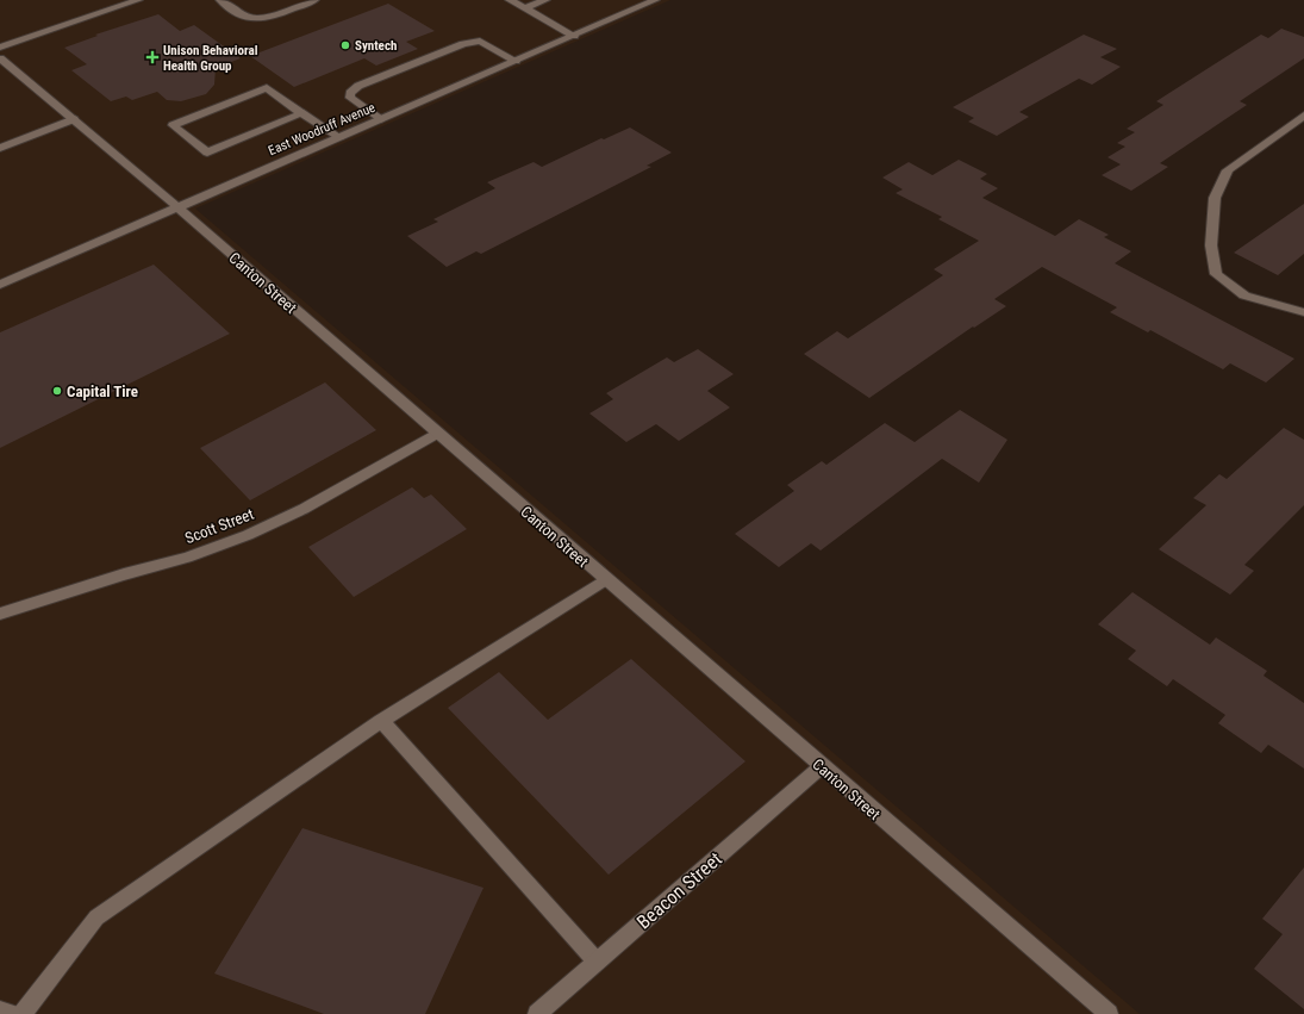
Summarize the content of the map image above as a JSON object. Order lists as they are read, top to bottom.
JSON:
{
  "streets": {
    "street": [
      "East Woodruff Avenue",
      "Canton Street",
      "Scott Street",
      "Beacon Street"
    ]
  },
  "crossings": [
    ["East Woodruff Avenue", "Canton Street"],
    ["Canton Street", "Scott Street"],
    ["Canton Street", "Beacon Street"]
  ],
  "places": {
    "other": ["Syntech", "Capital Tire"],
    "health": ["Unison Behavioral Health Group"]
  }
}
